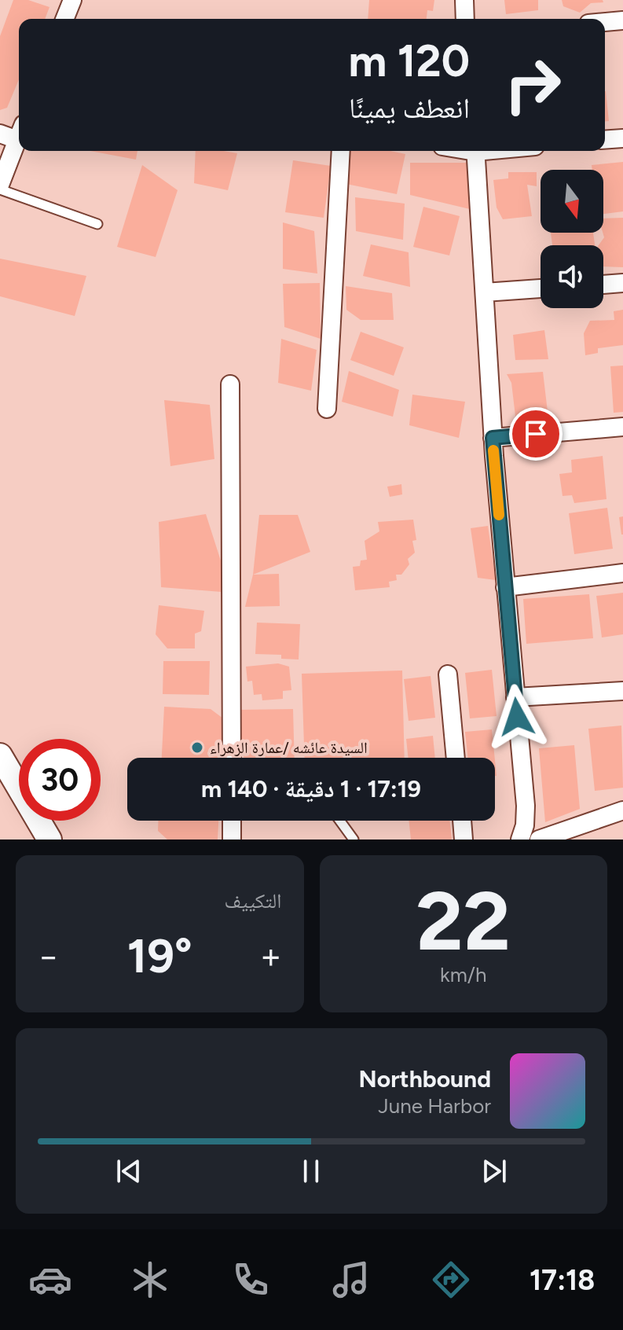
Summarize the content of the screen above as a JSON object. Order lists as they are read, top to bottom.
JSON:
{
  "places": ["السيدة عائشه /عمارة الزهراء"],
  "north": "bottom",
  "page": {
    "turn": ["120 m", "انعطف يمينًا"],
    "limit": "30",
    "trip": "17:19 · 1 دقيقة · 140 m",
    "tile": [
      ["22", "km/h"],
      "التكييف"
    ],
    "heat": ["−", "19°", "+"],
    "song": ["Northbound", "June Harbor"],
    "tabs": "17:18"
  }
}
